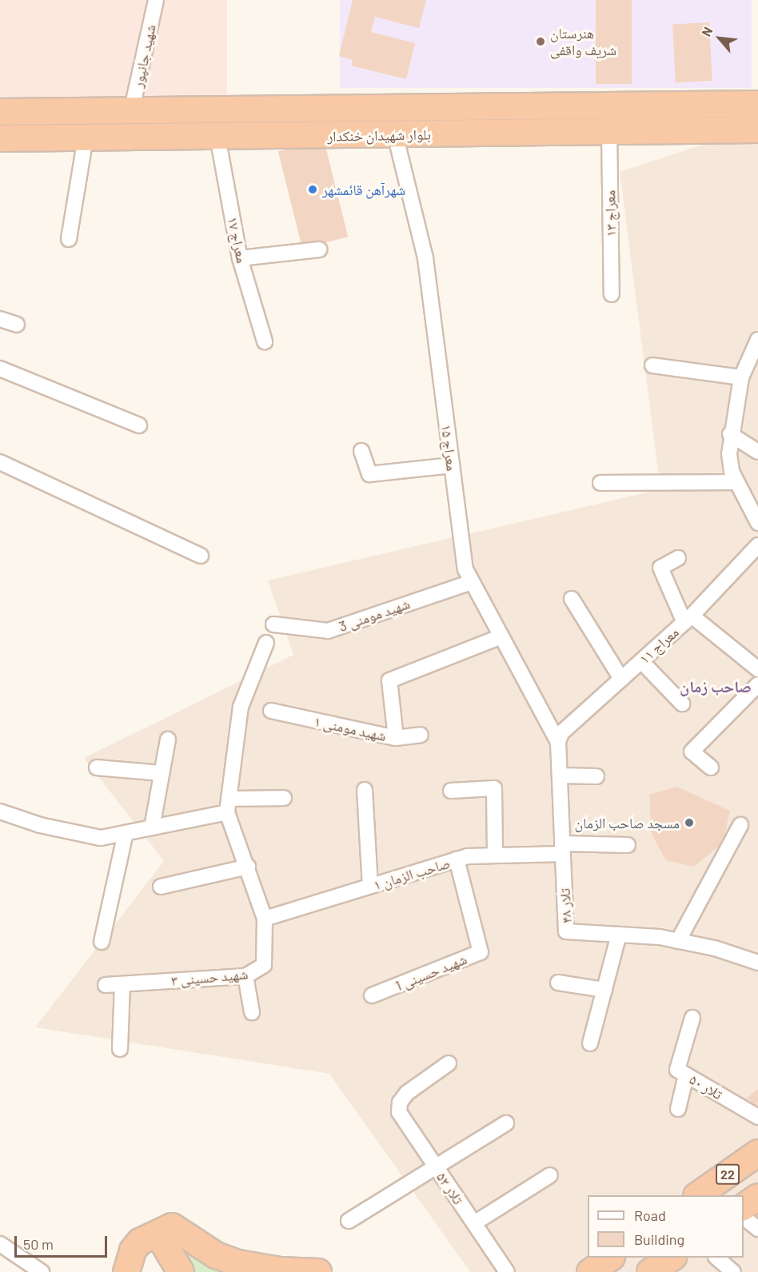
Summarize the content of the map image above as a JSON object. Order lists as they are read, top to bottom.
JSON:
{
  "streets": {
    "highway": ["بلوار شهیدان خنکدار", "22"],
    "street": [
      "شهید جانپور",
      "معراج ۱۳",
      "معراج ۱۷",
      "معراج ۱۵",
      "شهید مومنی 3",
      "معراج ۱۱",
      "شهید مومنی ۱",
      "صاحب الزمان ۱",
      "تلار ۴۸",
      "شهید حسینی 1",
      "شهید حسینی ۳",
      "تلار ۵۰",
      "تلار ۵۲"
    ]
  },
  "crossings": [
    ["شهید جانپور", "بلوار شهیدان خنکدار"],
    ["بلوار شهیدان خنکدار", "معراج ۱۳"],
    ["بلوار شهیدان خنکدار", "معراج ۱۷"],
    ["بلوار شهیدان خنکدار", "معراج ۱۵"],
    ["معراج ۱۵", "شهید مومنی 3"],
    ["معراج ۱۵", "معراج ۱۱"],
    ["معراج ۱۵", "شهید مومنی ۱"],
    ["معراج ۱۵", "تلار ۴۸"],
    ["معراج ۱۱", "تلار ۴۸"],
    ["صاحب الزمان ۱", "تلار ۴۸"],
    ["صاحب الزمان ۱", "شهید حسینی 1"],
    ["صاحب الزمان ۱", "شهید حسینی ۳"]
  ],
  "districts": ["صاحب زمان"],
  "places": ["هنرستان شریف واقفی", "شهرآهن قائمشهر", "مسجد صاحب الزمان"],
  "legend": ["Road", "Building"],
  "scale_bar": "50 m",
  "north": "top left"
}
